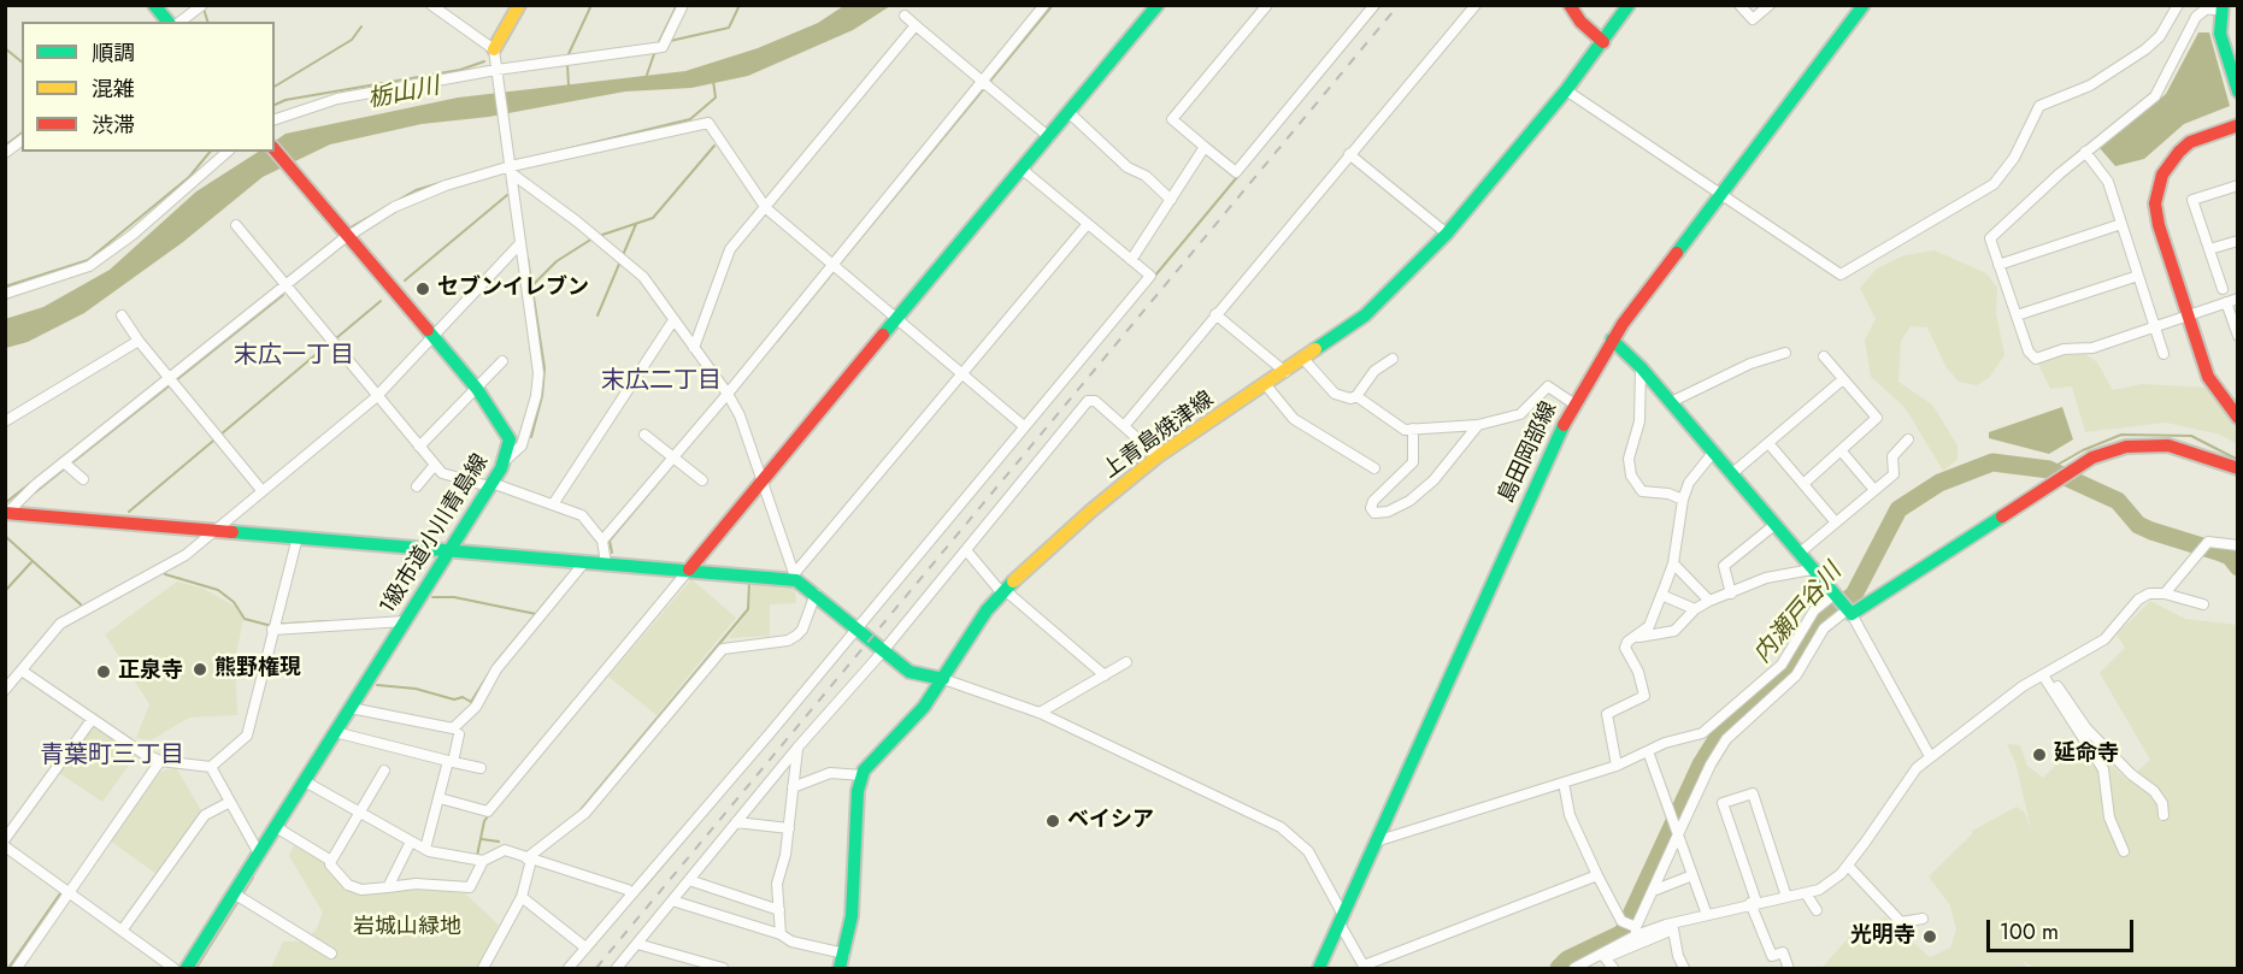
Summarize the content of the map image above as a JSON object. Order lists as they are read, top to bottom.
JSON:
{
  "streets": {
    "street": ["上青島焼津線", "島田岡部線", "1級市道小川青島線"]
  },
  "districts": ["末広一丁目", "末広二丁目", "青葉町三丁目"],
  "water": ["栃山川", "内瀬戸谷川"],
  "parks": ["岩城山緑地"],
  "places": [
    "セブンイレブン",
    "熊野権現",
    "正泉寺",
    "延命寺",
    "ベイシア",
    "光明寺"
  ],
  "legend": ["順調", "混雑", "渋滞"],
  "scale_bar": "100 m"
}
